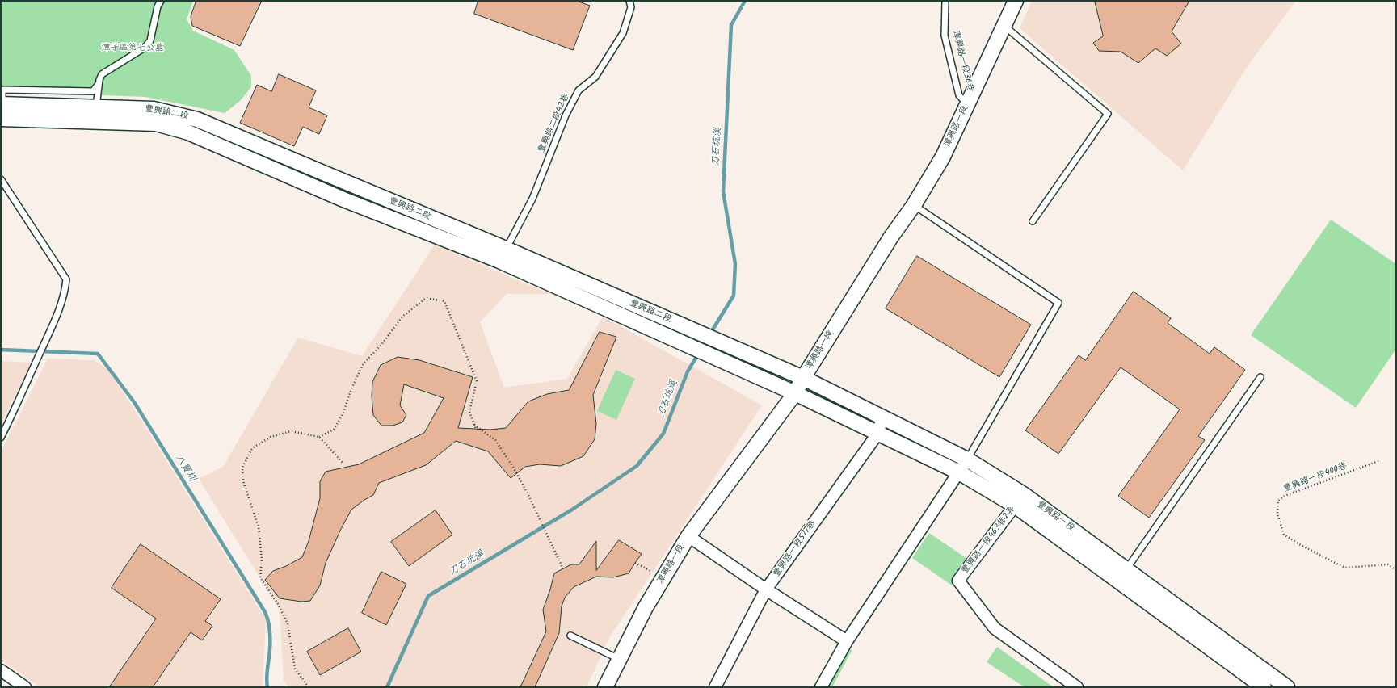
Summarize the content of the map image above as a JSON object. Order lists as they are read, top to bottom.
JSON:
{
  "streets": {
    "street": [
      "豐興路二段",
      "潭興路一段",
      "豐興路一段",
      "豐興路一段463巷2弄",
      "豐興路一段577巷"
    ],
    "lane": ["潭興路一段36巷", "豐興路二段42巷"],
    "path": ["豐興路一段400巷"]
  },
  "crossings": [
    ["潭興路一段36巷", "潭興路一段"],
    ["豐興路二段", "豐興路二段42巷"],
    ["豐興路二段", "潭興路一段"],
    ["豐興路二段", "豐興路一段"],
    ["潭興路一段", "豐興路一段"],
    ["豐興路一段", "豐興路一段463巷2弄"],
    ["豐興路一段", "豐興路一段577巷"]
  ],
  "water": ["刀石坑溪", "八寶圳"],
  "parks": ["潭子區第七公墓"]
}
